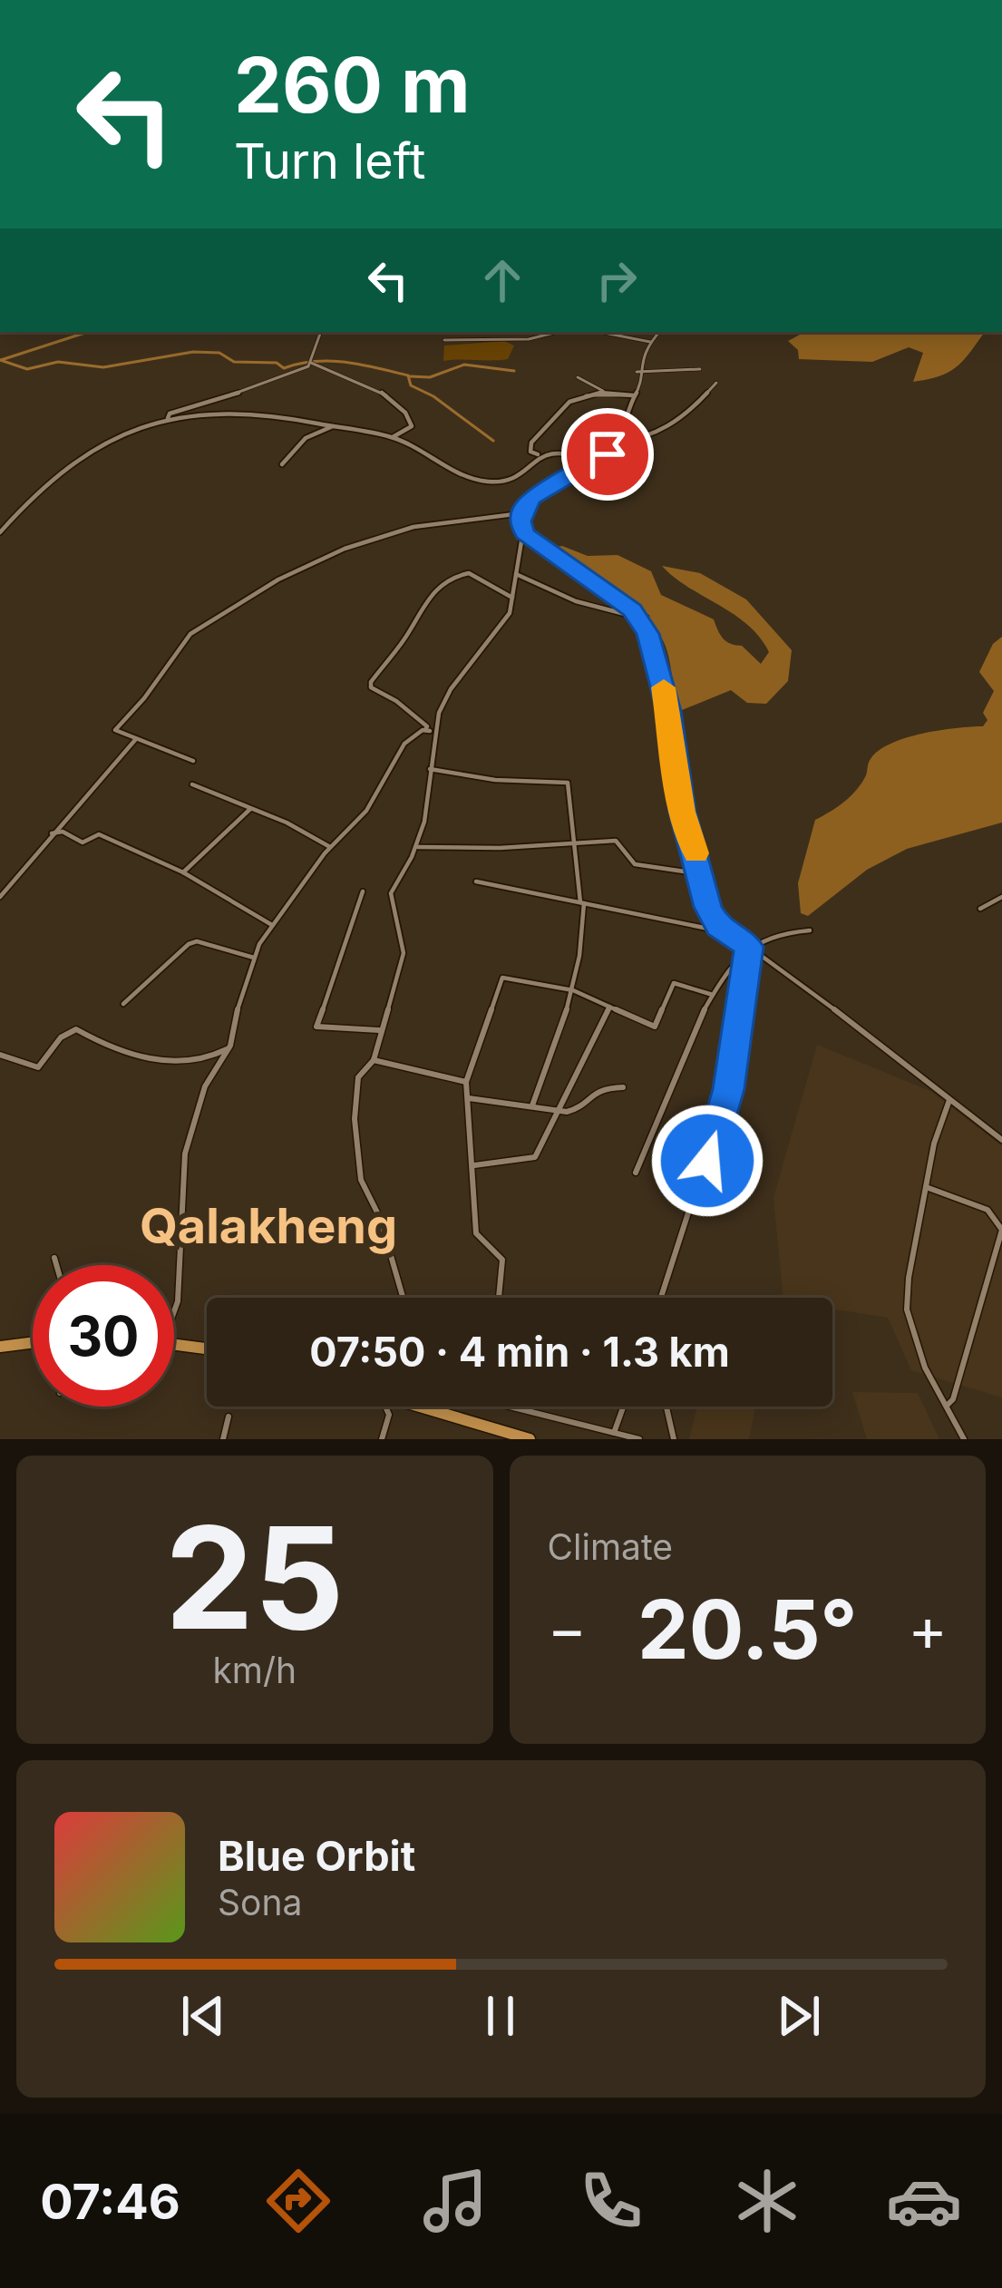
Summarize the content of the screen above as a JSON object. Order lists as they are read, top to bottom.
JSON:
{
  "districts": ["Qalakheng"],
  "page": {
    "turn": ["260 m", "Turn left"],
    "limit": "30",
    "trip": "07:50 · 4 min · 1.3 km",
    "tile": [
      ["25", "km/h"],
      "Climate"
    ],
    "heat": ["−", "20.5°", "+"],
    "song": ["Blue Orbit", "Sona"],
    "tabs": "07:46"
  }
}
